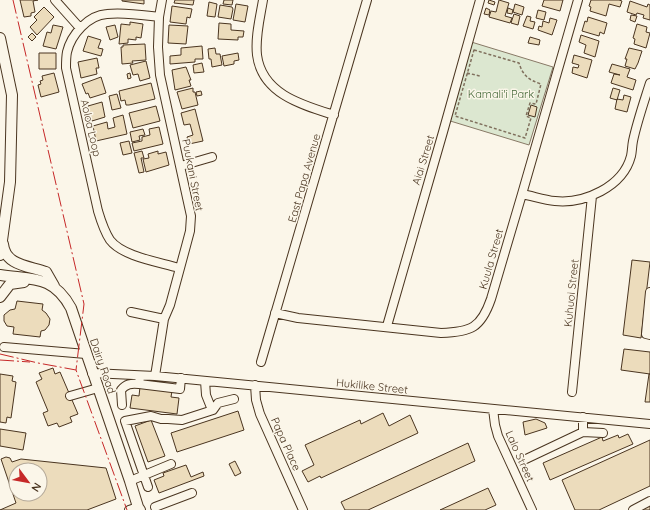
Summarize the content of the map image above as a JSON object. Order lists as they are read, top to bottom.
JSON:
{
  "streets": {
    "main road": ["Dairy Road"],
    "street": [
      "Aoloa Loop",
      "Aiai Street",
      "Puukani Street",
      "East Papa Avenue",
      "Kuula Street",
      "Kuhuoi Street",
      "Hukilike Street",
      "Papa Place",
      "Lalo Street"
    ]
  },
  "crossings": [
    ["Aoloa Loop", "Puukani Street"],
    ["Aiai Street", "Kuula Street"],
    ["Puukani Street", "Hukilike Street"],
    ["East Papa Avenue", "Kuula Street"],
    ["Dairy Road", "Hukilike Street"],
    ["Hukilike Street", "Papa Place"],
    ["Hukilike Street", "Lalo Street"]
  ],
  "parks": ["Kamali'i Park"],
  "north": "bottom right"
}
